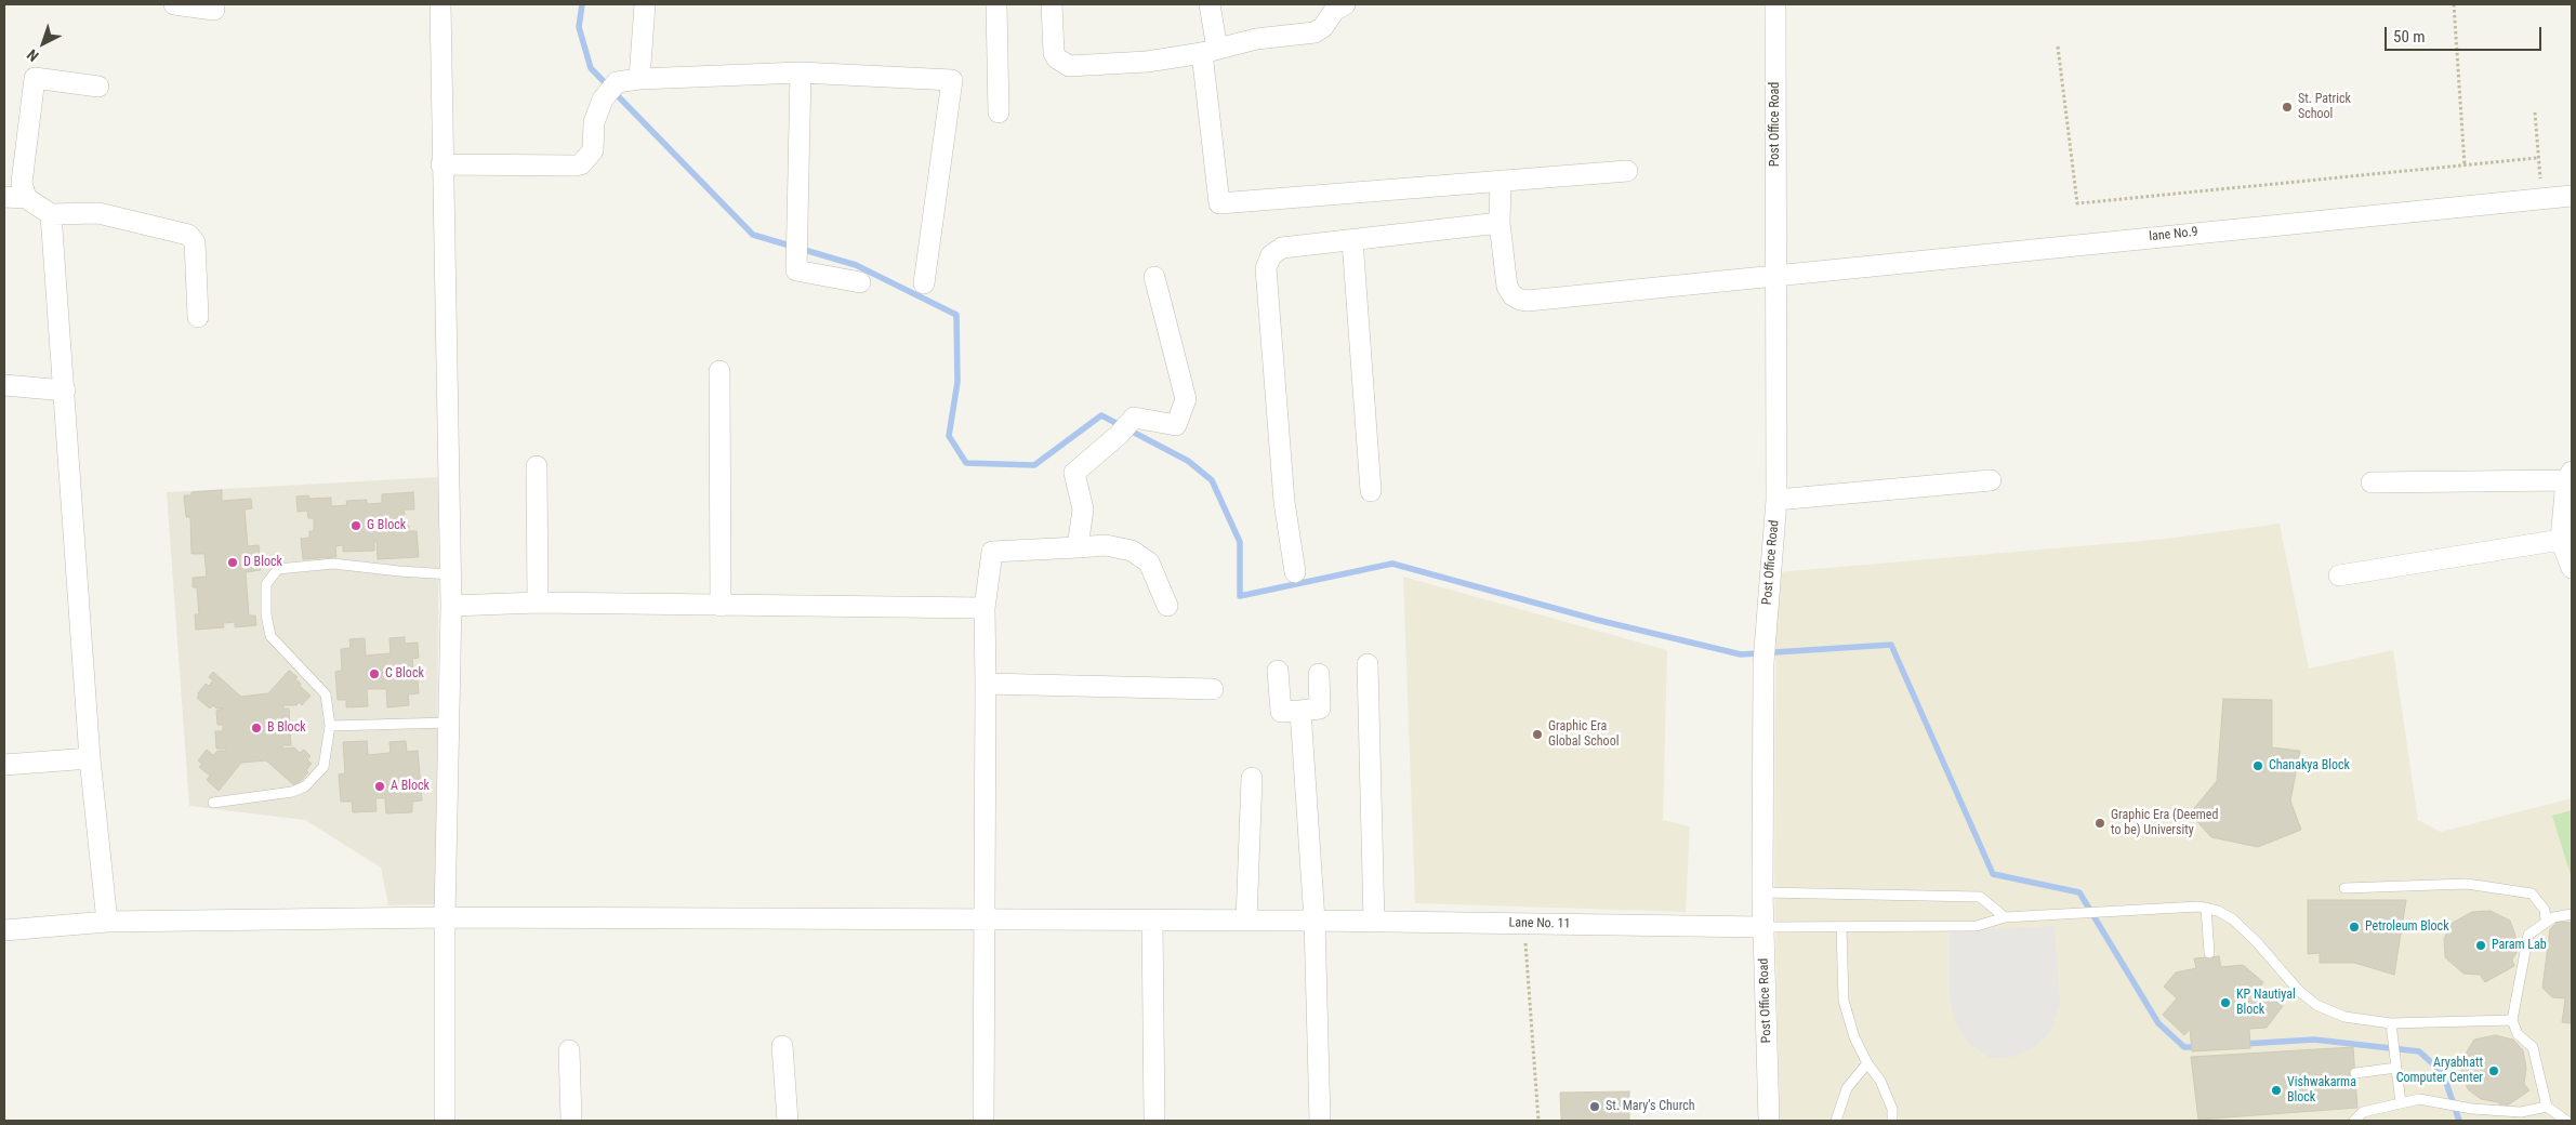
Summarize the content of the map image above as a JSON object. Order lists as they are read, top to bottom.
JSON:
{
  "streets": {
    "street": ["Post Office Road", "lane No.9", "Lane No. 11"]
  },
  "crossings": [
    ["Post Office Road", "lane No.9"],
    ["Post Office Road", "Lane No. 11"]
  ],
  "places": [
    "St. Patrick School",
    "G Block",
    "D Block",
    "C Block",
    "B Block",
    "Graphic Era Global School",
    "Chanakya Block",
    "A Block",
    "Graphic Era (Deemed to be) University",
    "Petroleum Block",
    "Param Lab",
    "KP Nautiyal Block",
    "Aryabhatt Computer Center",
    "Vishwakarma Block",
    "St. Mary’s Church"
  ],
  "scale_bar": "50 m",
  "north": "bottom left"
}
